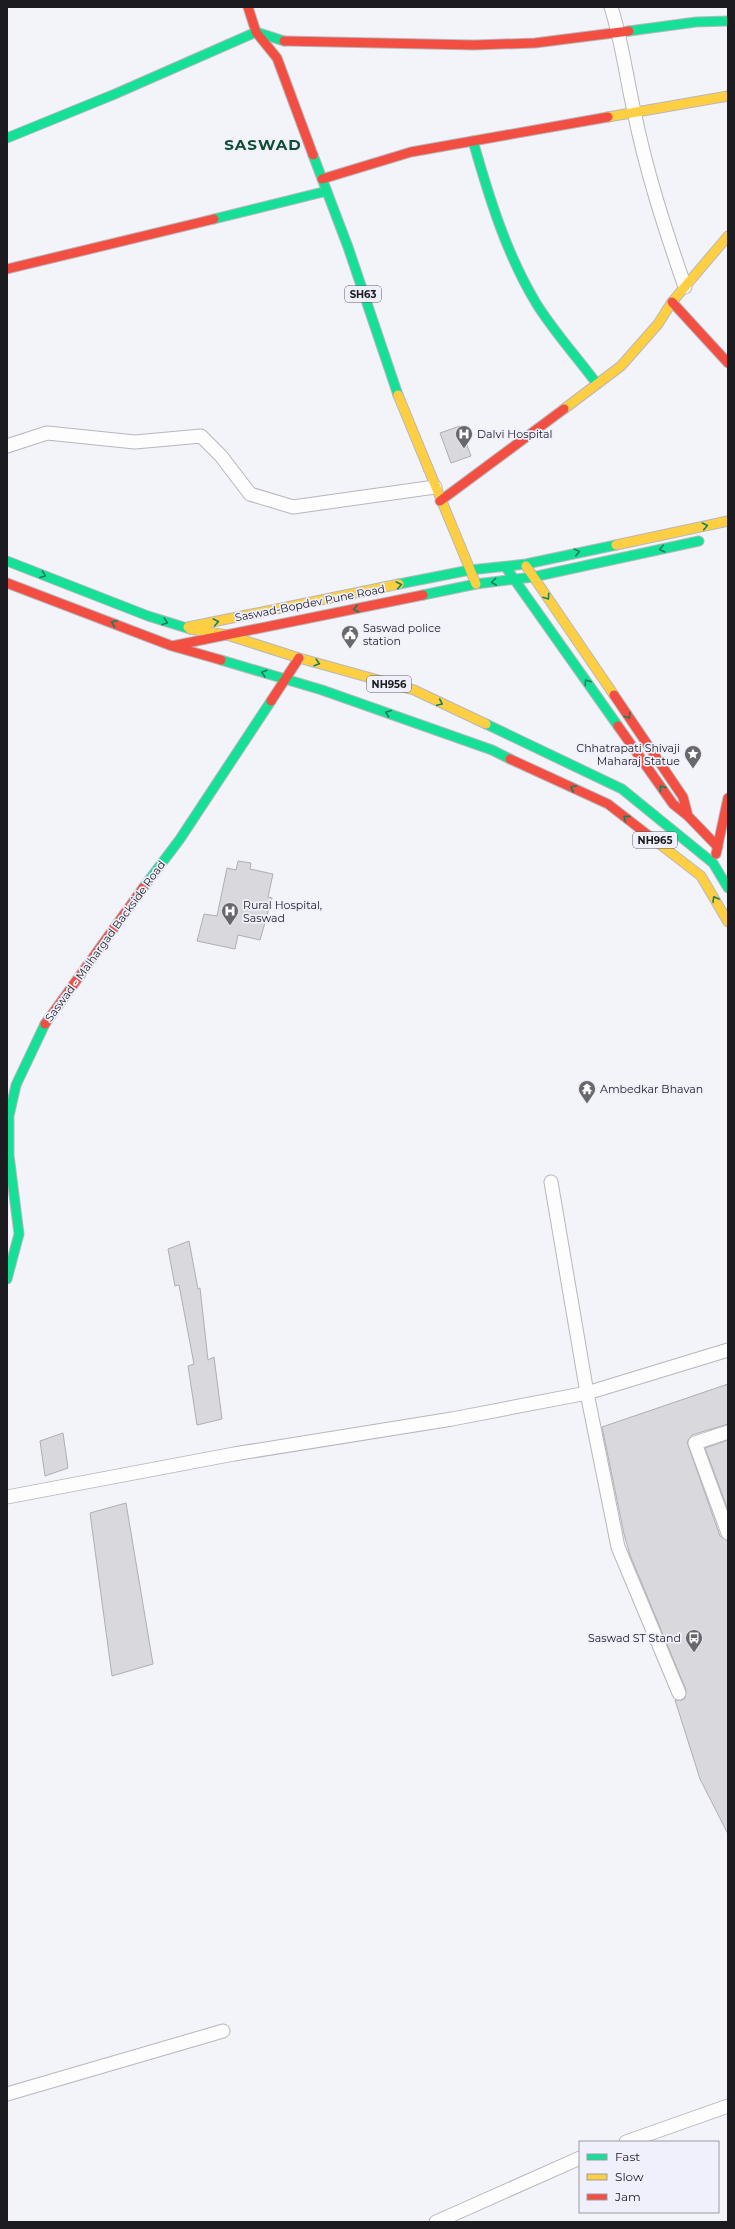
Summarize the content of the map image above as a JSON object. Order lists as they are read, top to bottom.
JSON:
{
  "streets": {
    "main road": [
      "SH63",
      "Saswad-Bopdev Pune Road",
      "NH956",
      "NH965",
      "Saswad - Malhargad Backside Road"
    ]
  },
  "crossings": [
    ["SH63", "Saswad-Bopdev Pune Road"],
    ["Saswad-Bopdev Pune Road", "NH956"],
    ["NH956", "NH965"],
    ["NH956", "Saswad - Malhargad Backside Road"]
  ],
  "districts": ["SASWAD"],
  "places": {
    "hospital": ["Dalvi Hospital", "Rural Hospital, Saswad"],
    "public building": ["Saswad police station"],
    "place": ["Chhatrapati Shivaji Maharaj Statue"],
    "temple": ["Ambedkar Bhavan"],
    "bus stop": ["Saswad ST Stand"]
  },
  "legend": ["Fast", "Slow", "Jam"]
}
